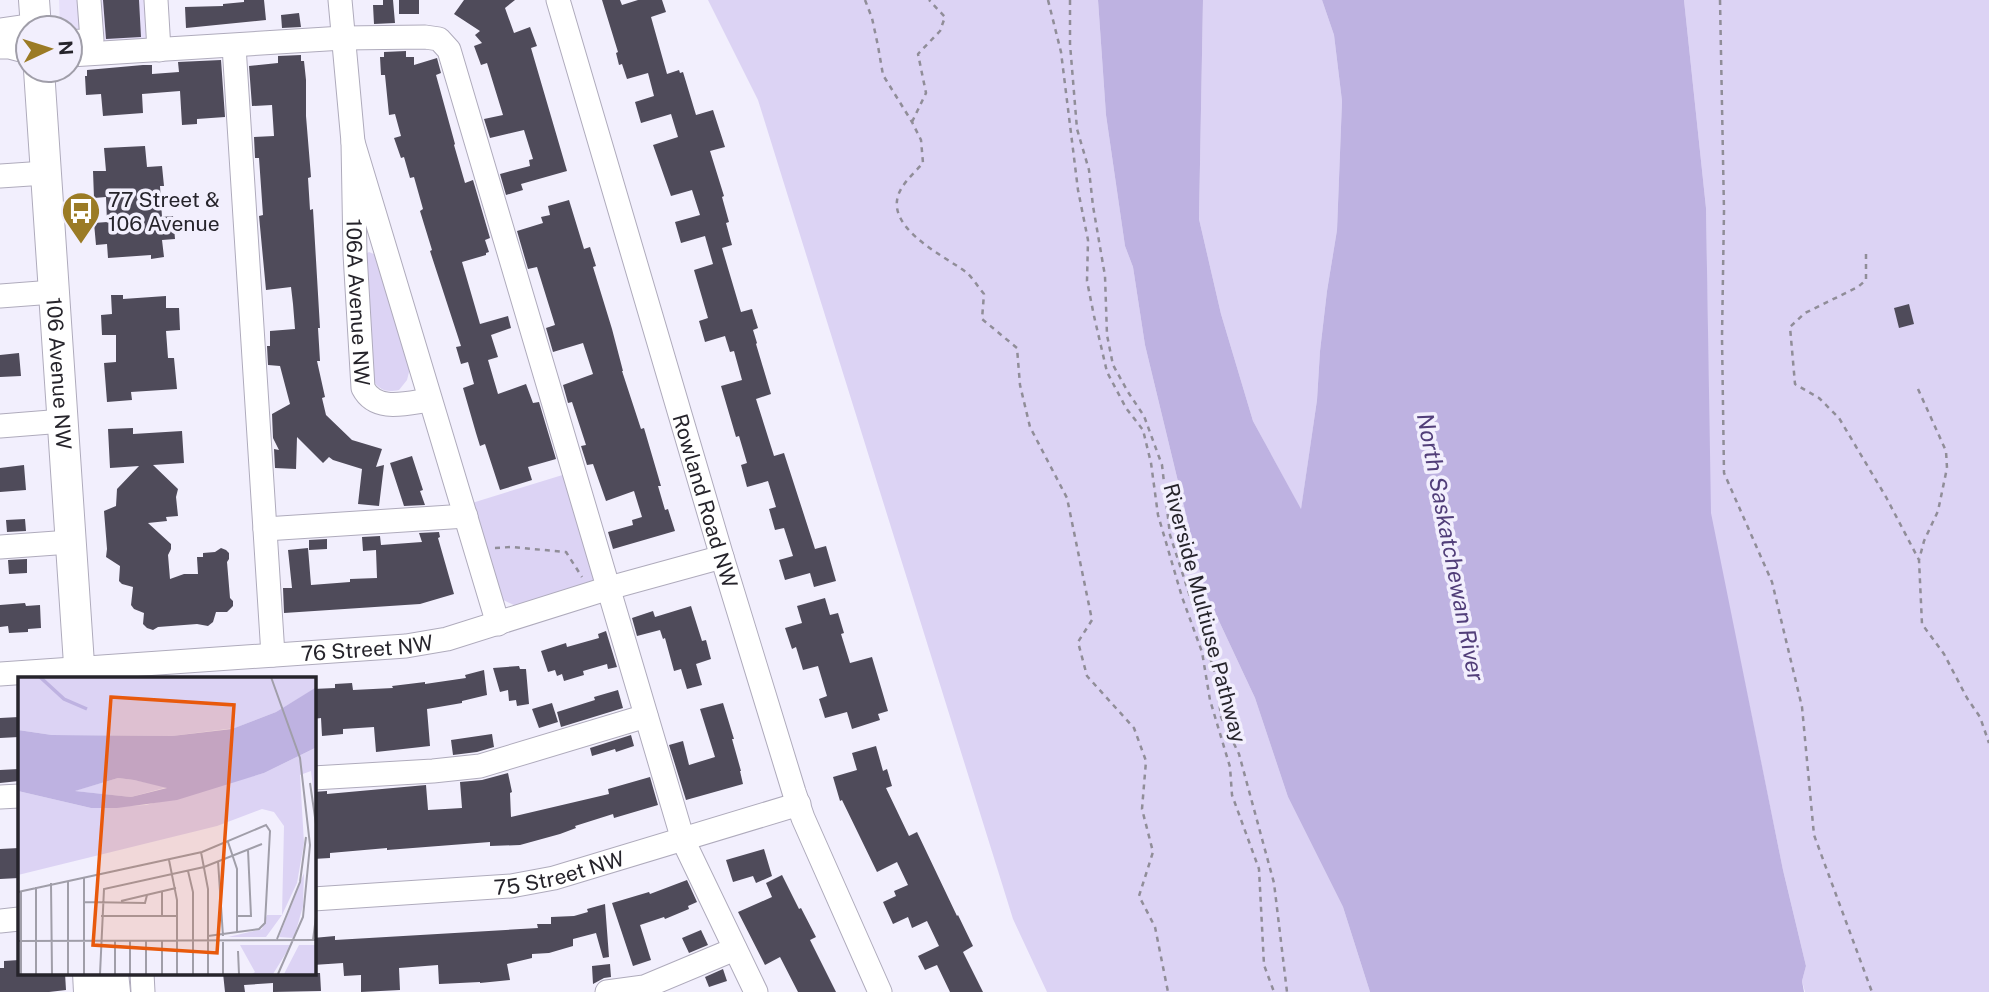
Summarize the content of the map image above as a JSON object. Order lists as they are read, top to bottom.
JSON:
{
  "streets": {
    "main road": ["106 Avenue NW"],
    "street": [
      "106A Avenue NW",
      "Rowland Road NW",
      "76 Street NW",
      "75 Street NW"
    ],
    "path": ["Riverside Multiuse Pathway"]
  },
  "crossings": [
    ["106A Avenue NW", "76 Street NW"],
    ["106 Avenue NW", "76 Street NW"],
    ["Rowland Road NW", "76 Street NW"],
    ["Rowland Road NW", "75 Street NW"]
  ],
  "water": ["North Saskatchewan River"],
  "places": {
    "bus stop": ["77 Street & 106 Avenue"]
  },
  "north": "right"
}
